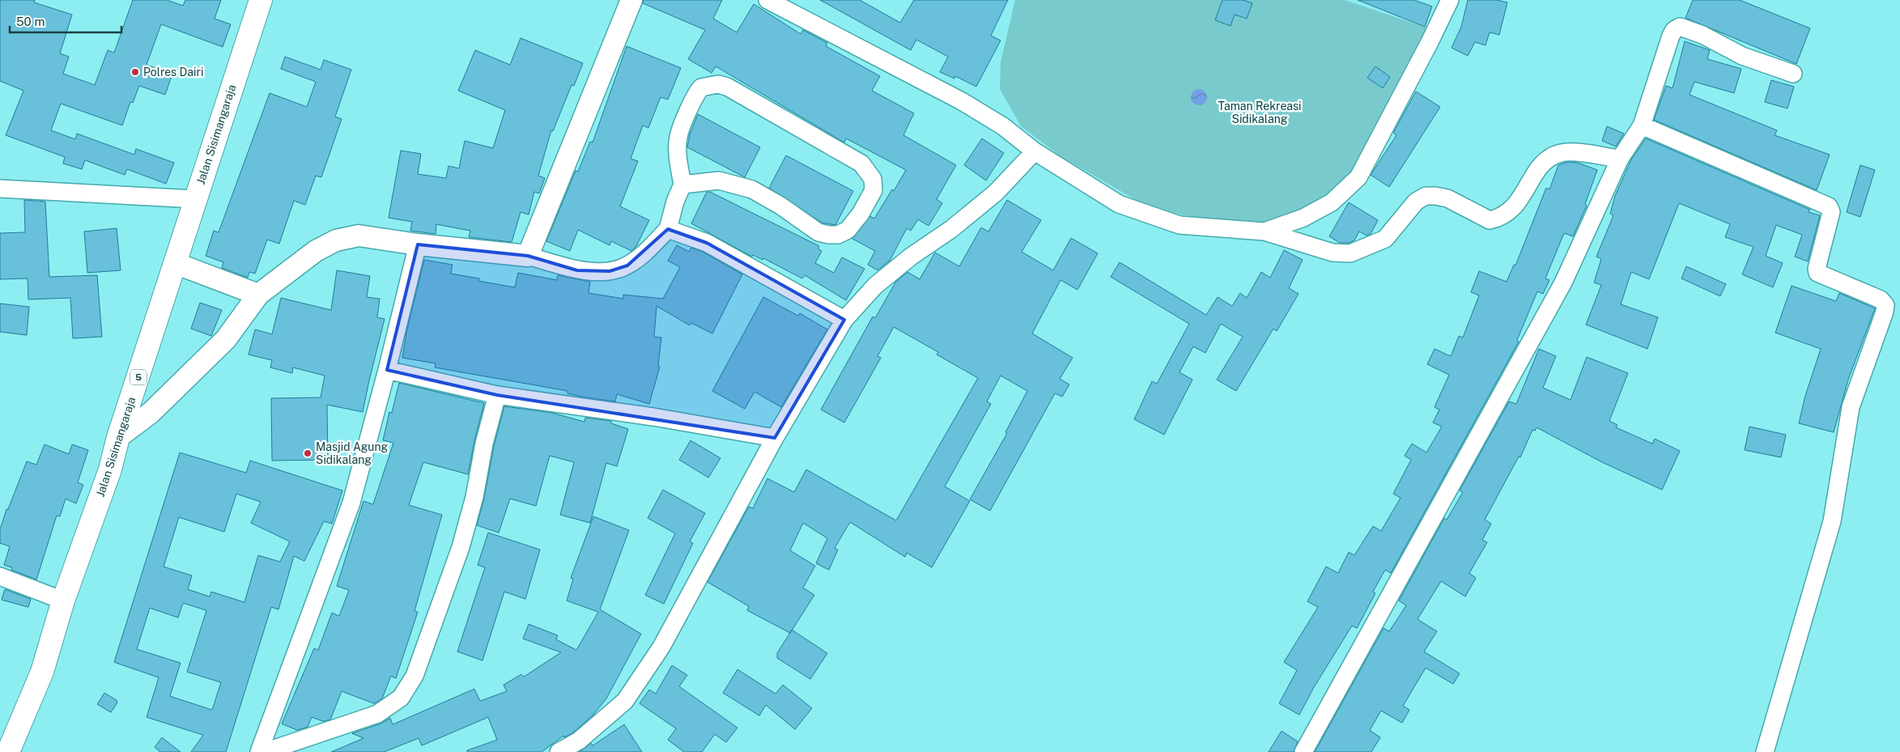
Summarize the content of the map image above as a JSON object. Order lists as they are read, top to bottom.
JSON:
{
  "streets": {
    "highway": ["Jalan Sisimangaraja", "5"]
  },
  "parks": ["Taman Rekreasi Sidikalang"],
  "places": ["Polres Dairi", "Masjid Agung Sidikalang"],
  "scale_bar": "50 m"
}
